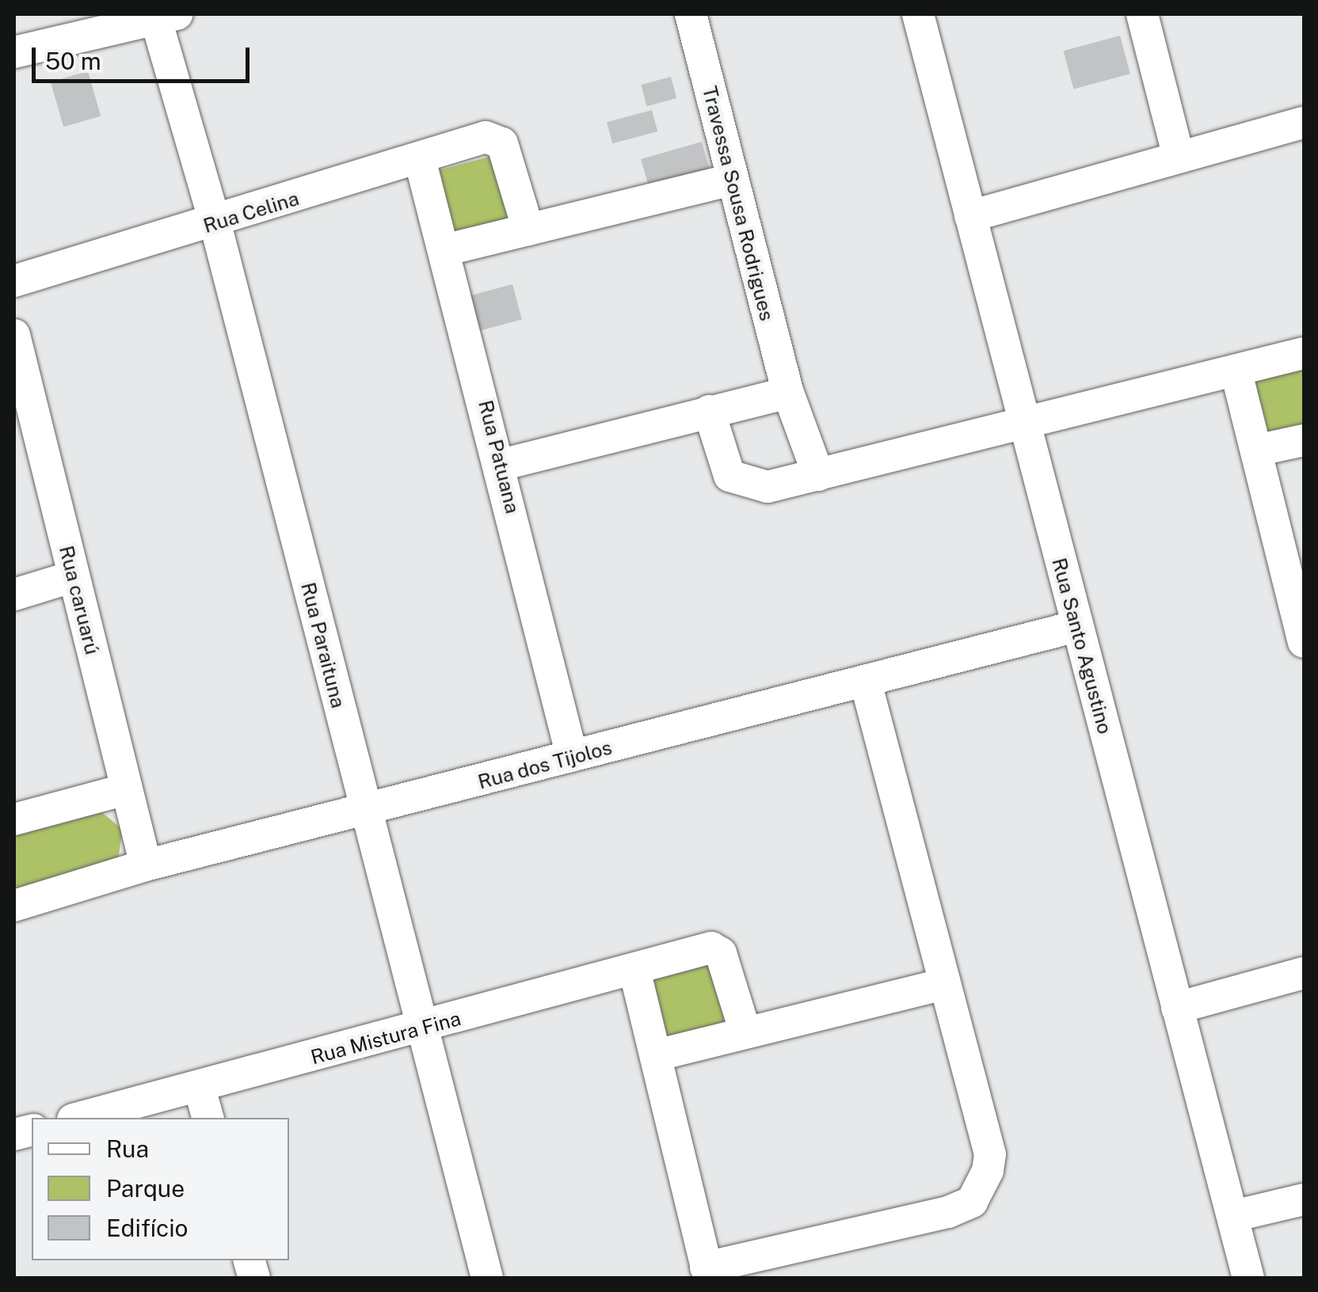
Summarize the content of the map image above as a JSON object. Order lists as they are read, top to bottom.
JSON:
{
  "streets": {
    "street": [
      "Travessa Sousa Rodrigues",
      "Rua Celina",
      "Rua Patuana",
      "Rua caruarú",
      "Rua Paraituna",
      "Rua Santo Agustino",
      "Rua dos Tijolos",
      "Rua Mistura Fina"
    ]
  },
  "crossings": [
    ["Rua Celina", "Rua Patuana"],
    ["Rua Celina", "Rua Paraituna"],
    ["Rua Patuana", "Rua dos Tijolos"],
    ["Rua caruarú", "Rua dos Tijolos"],
    ["Rua Paraituna", "Rua dos Tijolos"],
    ["Rua Paraituna", "Rua Mistura Fina"],
    ["Rua Santo Agustino", "Rua dos Tijolos"]
  ],
  "legend": ["Rua", "Parque", "Edifício"],
  "scale_bar": "50 m"
}
